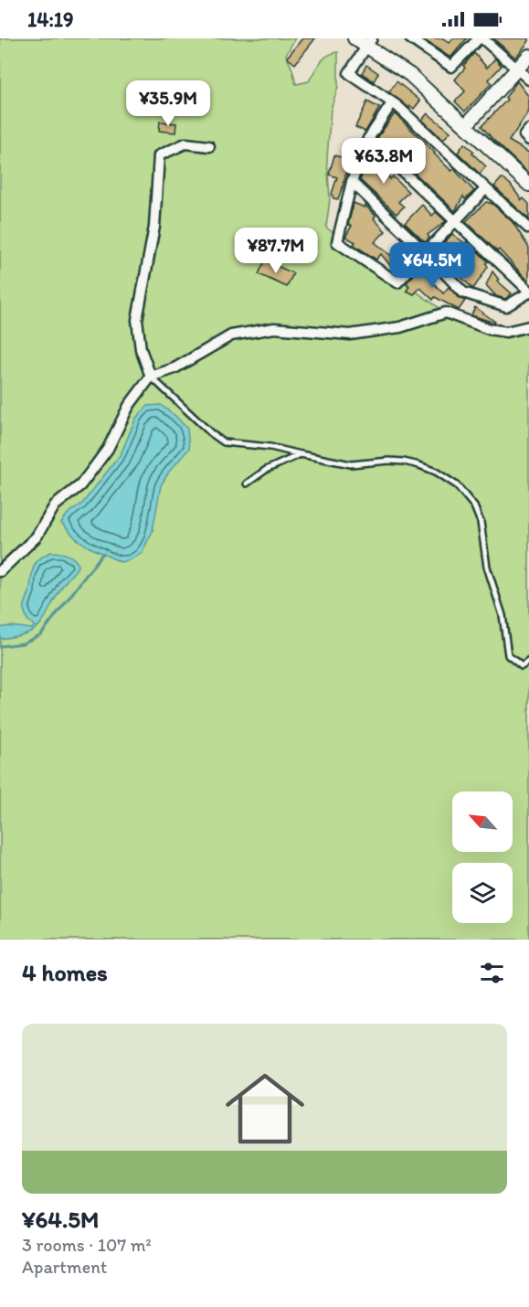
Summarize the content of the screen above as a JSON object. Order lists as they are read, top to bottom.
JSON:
{
  "north": "top left",
  "page": {
    "status": "14:19",
    "price": [
      "¥35.9M",
      "¥63.8M",
      "¥87.7M",
      "¥64.5M"
    ],
    "heading": "4 homes",
    "list": [
      {
        "name": "¥64.5M",
        "note": "3 rooms · 107 m² · Apartment"
      }
    ]
  }
}
